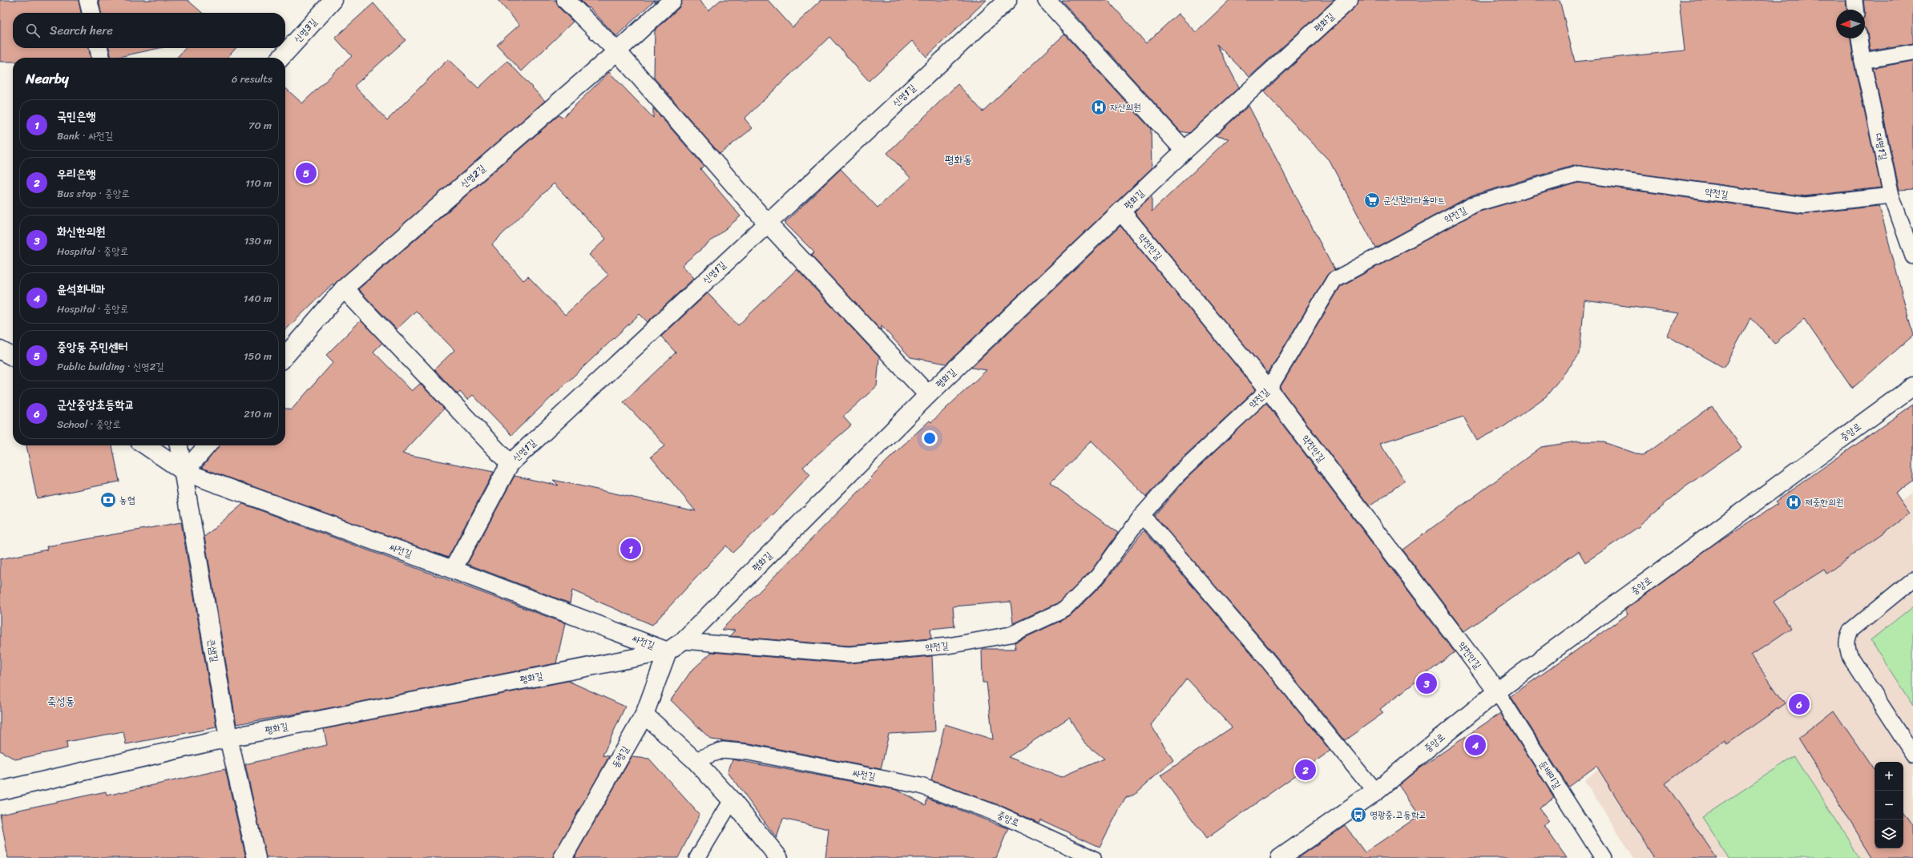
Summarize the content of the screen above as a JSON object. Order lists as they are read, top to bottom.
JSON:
{
  "streets": {
    "street": [
      "평화길",
      "신영3길",
      "신영1길",
      "신영2길",
      "약전안길",
      "중앙로",
      "싸전길",
      "큰샘길",
      "동령길"
    ],
    "lane": ["대명1길", "약전길", "둔배미길"]
  },
  "crossings": [
    ["평화길", "약전길"],
    ["평화길", "약전안길"],
    ["평화길", "싸전길"],
    ["평화길", "큰샘길"],
    ["평화길", "동령길"],
    ["신영1길", "싸전길"],
    ["대명1길", "약전길"],
    ["약전길", "약전안길"],
    ["약전안길", "중앙로"],
    ["약전안길", "둔배미길"],
    ["중앙로", "싸전길"],
    ["중앙로", "둔배미길"],
    ["싸전길", "큰샘길"],
    ["싸전길", "동령길"]
  ],
  "districts": ["평화동", "죽성동"],
  "places": {
    "hospital": ["자산의원", "제중한의원"],
    "supermarket": ["군산칼라타올마트"],
    "bank": ["농협"],
    "bus stop": ["영광중.고등학교"]
  },
  "north": "left",
  "page": {
    "search": "Search here",
    "heading": ["Nearby", "6 results"],
    "list": [
      {
        "mark": "1",
        "name": "국민은행",
        "note": "Bank · 싸전길",
        "value": "70 m"
      },
      {
        "mark": "2",
        "name": "우리은행",
        "note": "Bus stop · 중앙로",
        "value": "110 m"
      },
      {
        "mark": "3",
        "name": "화신한의원",
        "note": "Hospital · 중앙로",
        "value": "130 m"
      },
      {
        "mark": "4",
        "name": "윤석희내과",
        "note": "Hospital · 중앙로",
        "value": "140 m"
      },
      {
        "mark": "5",
        "name": "중앙동 주민센터",
        "note": "Public building · 신영2길",
        "value": "150 m"
      },
      {
        "mark": "6",
        "name": "군산중앙초등학교",
        "note": "School · 중앙로",
        "value": "210 m"
      }
    ],
    "pins": [
      "5",
      "1",
      "3",
      "6",
      "4",
      "2"
    ],
    "map_buttons": ["+", "−"]
  }
}
